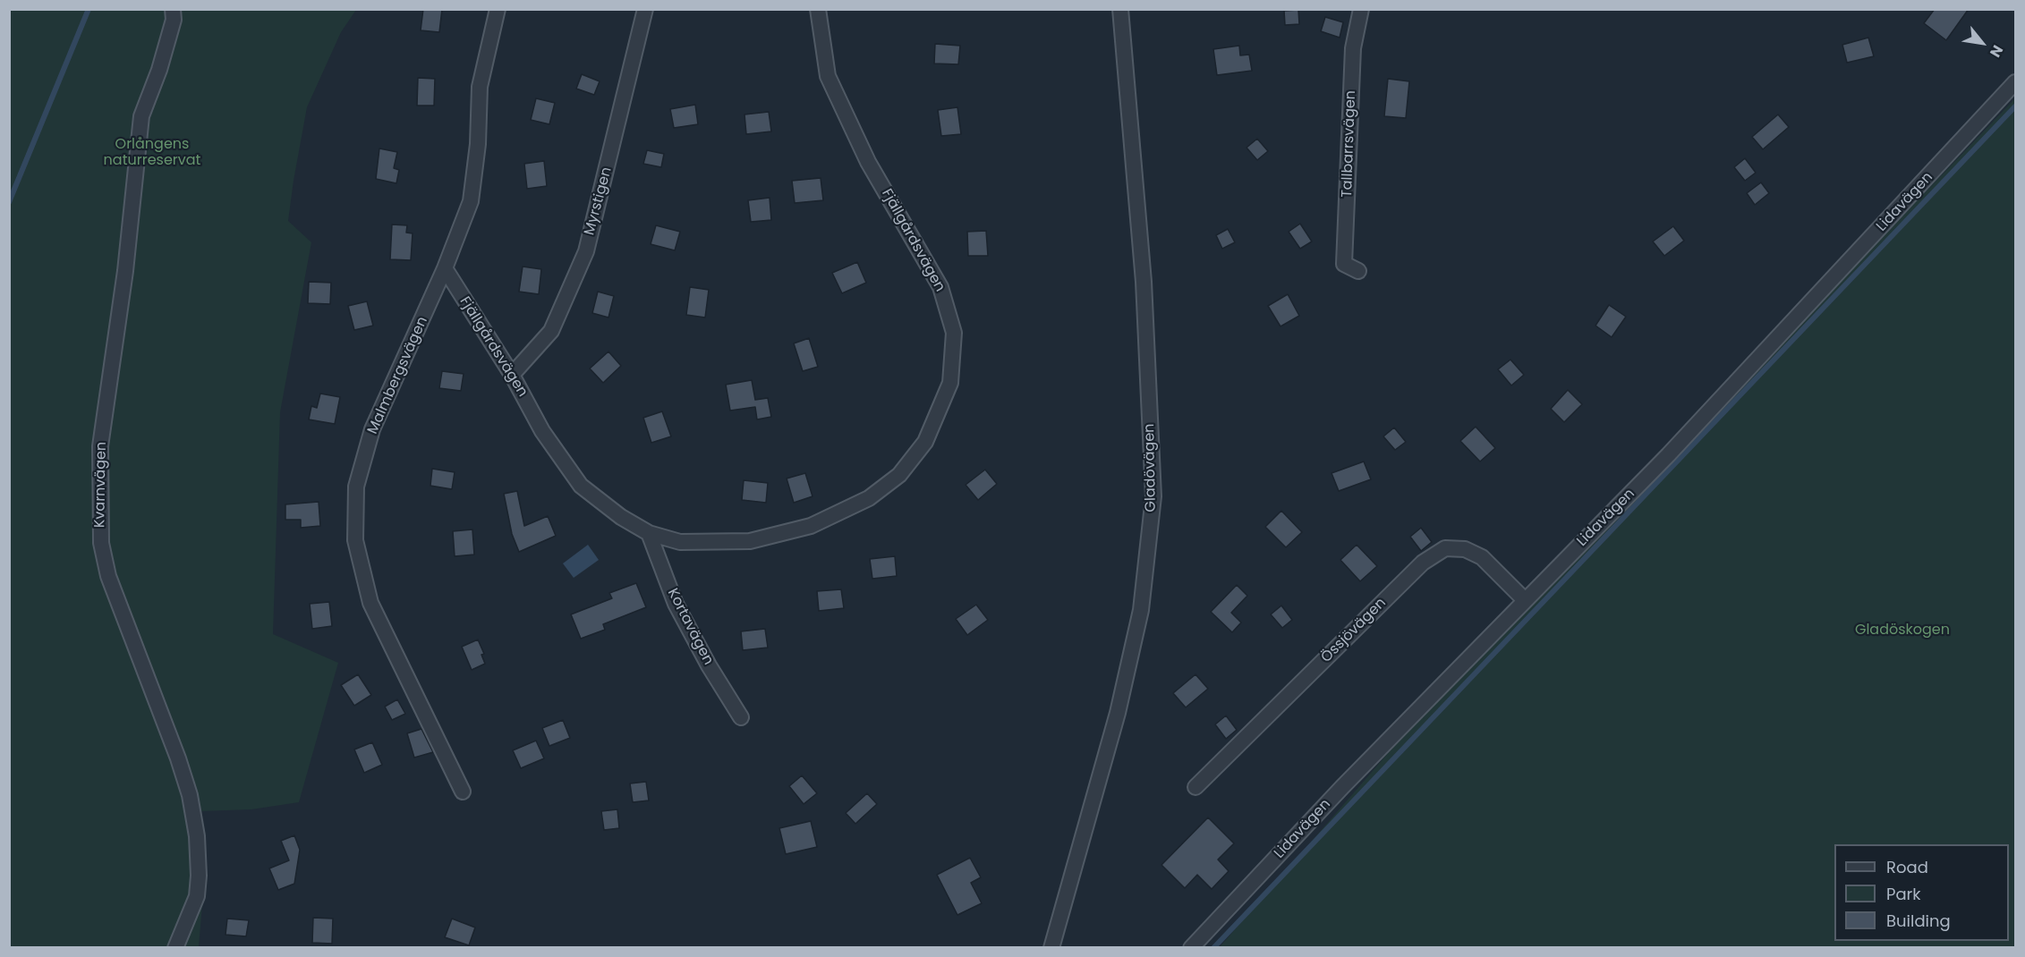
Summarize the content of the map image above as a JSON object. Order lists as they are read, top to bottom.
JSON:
{
  "streets": {
    "street": [
      "Tallbarrsvägen",
      "Myrstigen",
      "Lidavägen",
      "Fjällgårdsvägen",
      "Malmbergsvägen",
      "Gladövägen",
      "Kvarnvägen",
      "Kortavägen",
      "Össjövägen"
    ]
  },
  "crossings": [
    ["Myrstigen", "Fjällgårdsvägen"],
    ["Lidavägen", "Össjövägen"],
    ["Fjällgårdsvägen", "Malmbergsvägen"],
    ["Fjällgårdsvägen", "Kortavägen"]
  ],
  "parks": ["Orlångens naturreservat", "Gladöskogen"],
  "legend": ["Road", "Park", "Building"],
  "north": "bottom right"
}
